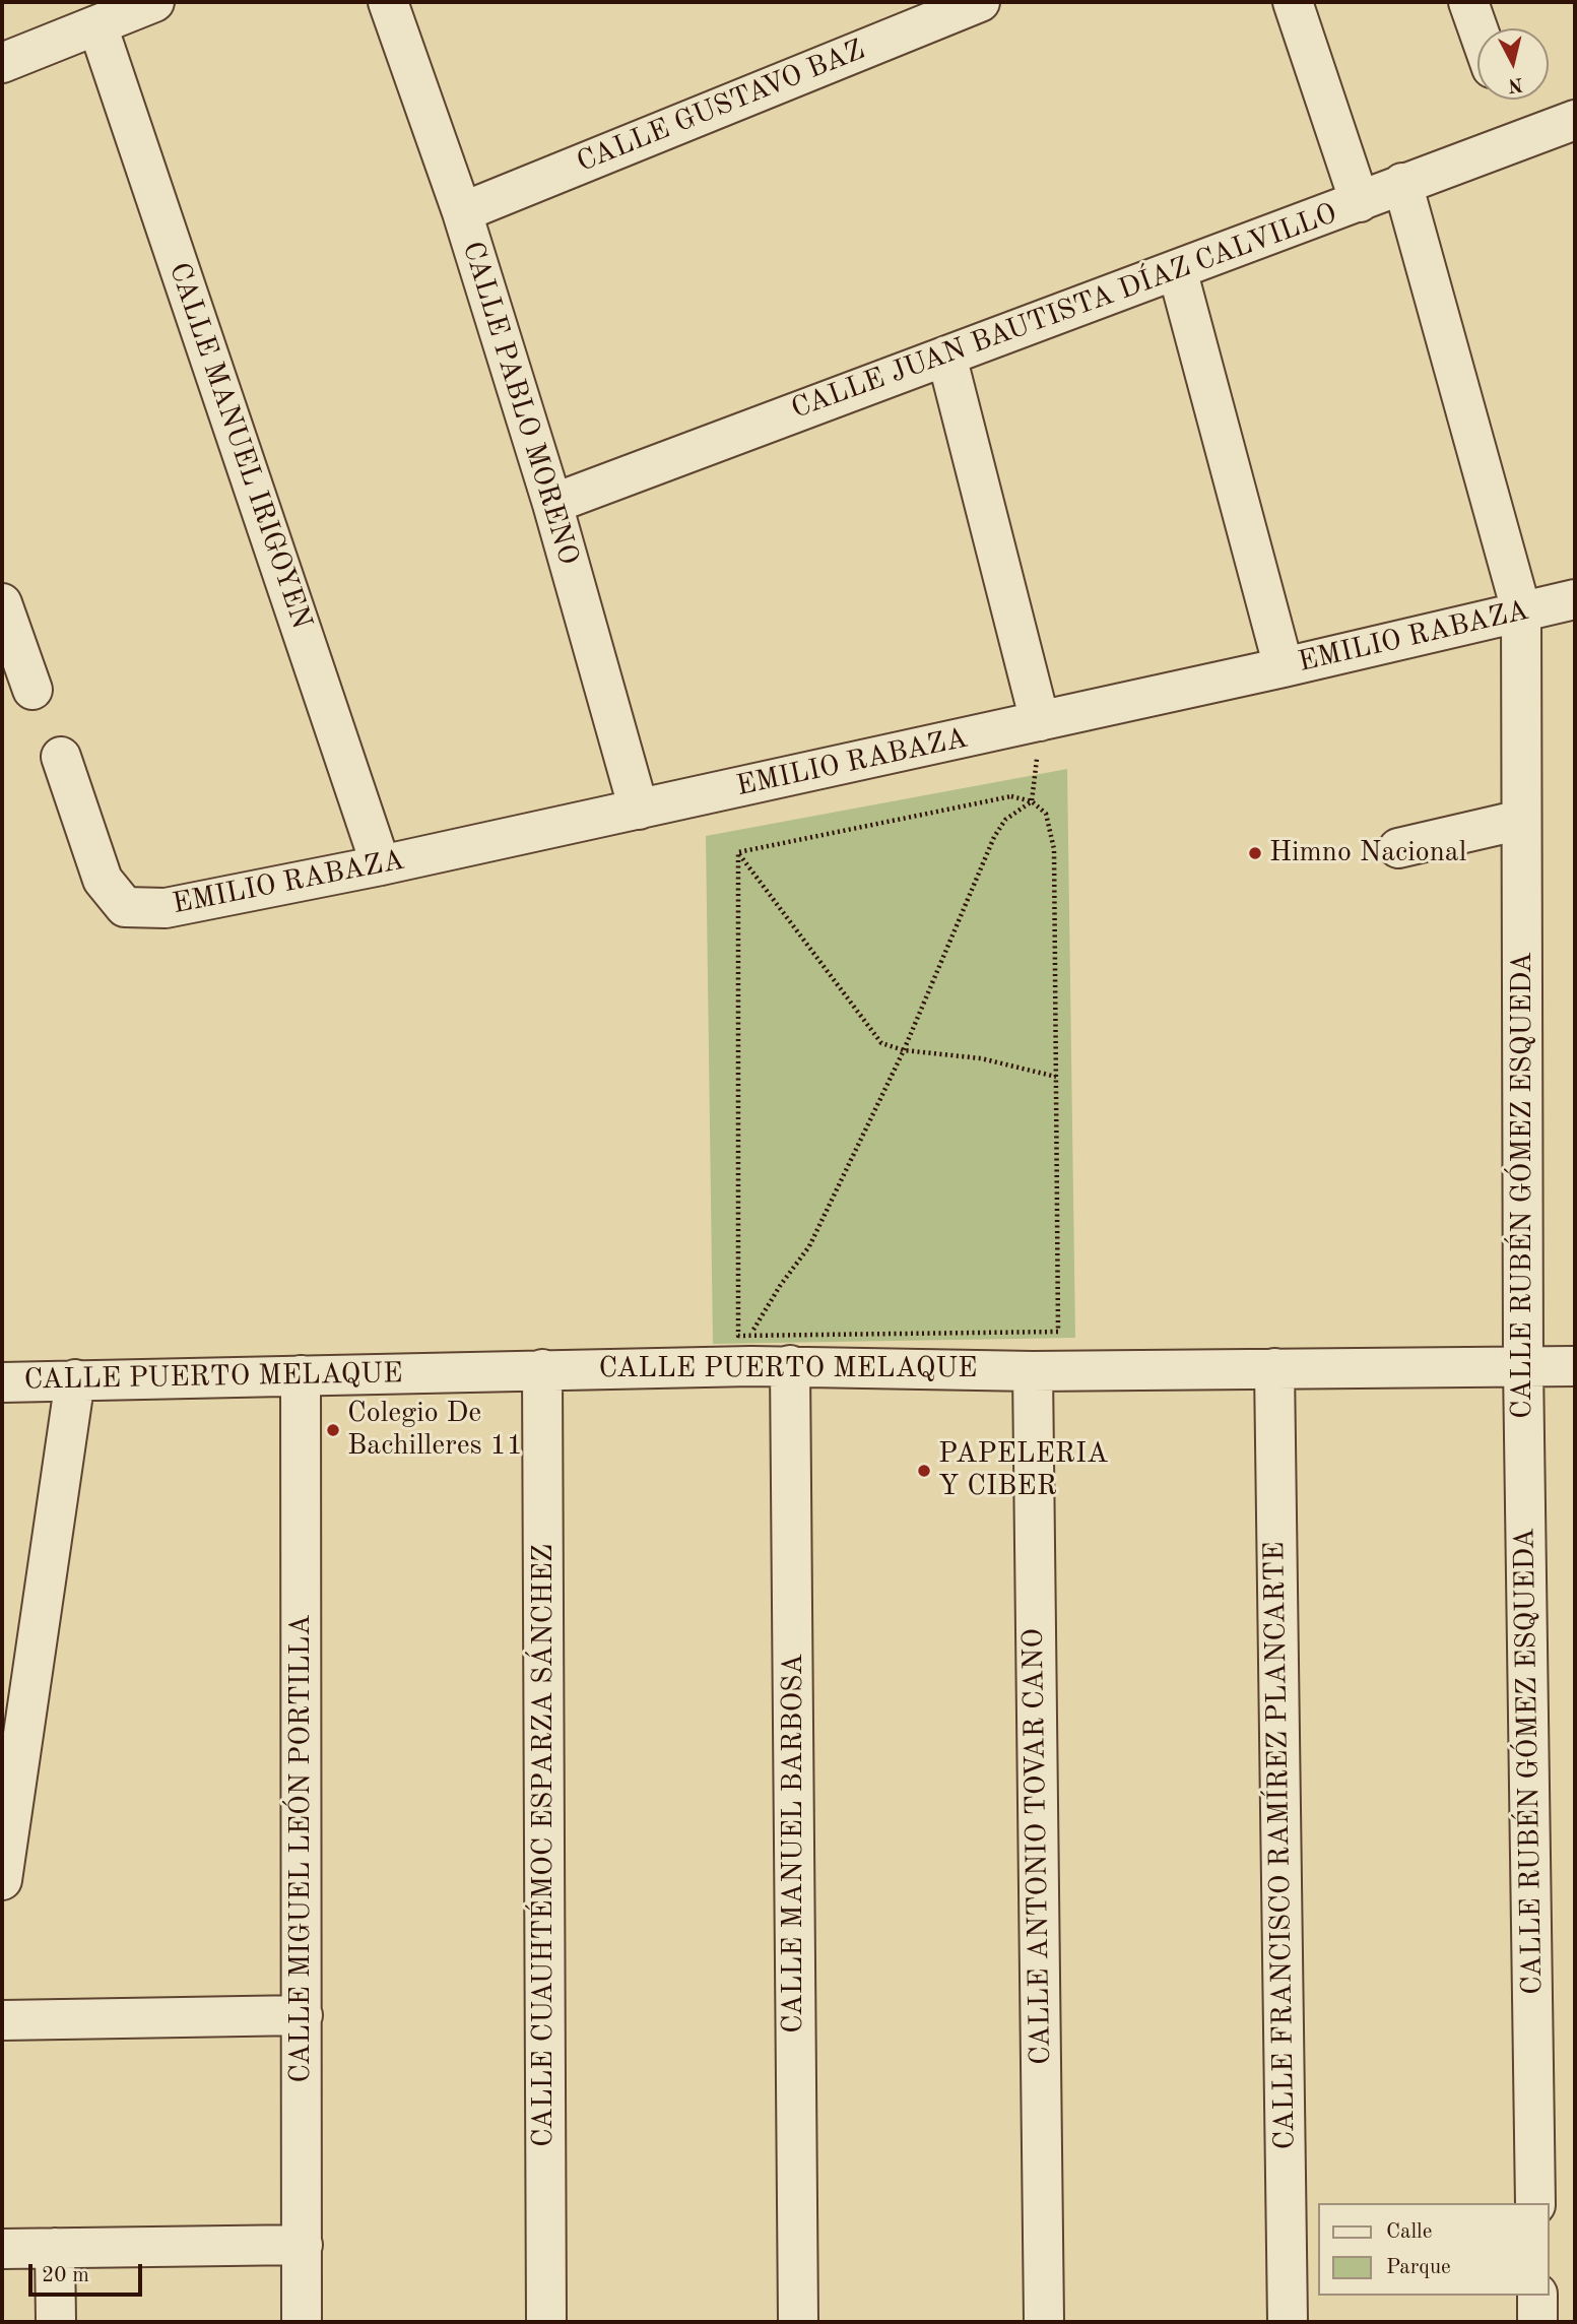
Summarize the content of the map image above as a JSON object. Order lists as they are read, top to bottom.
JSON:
{
  "streets": {
    "street": [
      "CALLE GUSTAVO BAZ",
      "CALLE JUAN BAUTISTA DÍAZ CALVILLO",
      "CALLE PABLO MORENO",
      "CALLE MANUEL IRIGOYEN",
      "EMILIO RABAZA",
      "CALLE RUBÉN GÓMEZ ESQUEDA",
      "CALLE PUERTO MELAQUE",
      "CALLE MANUEL BARBOSA",
      "CALLE CUAUHTÉMOC ESPARZA SÁNCHEZ",
      "CALLE FRANCISCO RAMÍREZ PLANCARTE",
      "CALLE ANTONIO TOVAR CANO",
      "CALLE MIGUEL LEÓN PORTILLA"
    ]
  },
  "crossings": [
    ["CALLE GUSTAVO BAZ", "CALLE PABLO MORENO"],
    ["CALLE JUAN BAUTISTA DÍAZ CALVILLO", "CALLE PABLO MORENO"],
    ["CALLE JUAN BAUTISTA DÍAZ CALVILLO", "CALLE RUBÉN GÓMEZ ESQUEDA"],
    ["CALLE PABLO MORENO", "EMILIO RABAZA"],
    ["CALLE MANUEL IRIGOYEN", "EMILIO RABAZA"],
    ["EMILIO RABAZA", "CALLE RUBÉN GÓMEZ ESQUEDA"],
    ["CALLE RUBÉN GÓMEZ ESQUEDA", "CALLE PUERTO MELAQUE"],
    ["CALLE PUERTO MELAQUE", "CALLE MANUEL BARBOSA"],
    ["CALLE PUERTO MELAQUE", "CALLE CUAUHTÉMOC ESPARZA SÁNCHEZ"],
    ["CALLE PUERTO MELAQUE", "CALLE FRANCISCO RAMÍREZ PLANCARTE"],
    ["CALLE PUERTO MELAQUE", "CALLE ANTONIO TOVAR CANO"],
    ["CALLE PUERTO MELAQUE", "CALLE MIGUEL LEÓN PORTILLA"]
  ],
  "places": ["Himno Nacional", "Colegio De Bachilleres 11", "PAPELERIA Y CIBER"],
  "legend": ["Calle", "Parque"],
  "scale_bar": "20 m",
  "north": "bottom"
}
